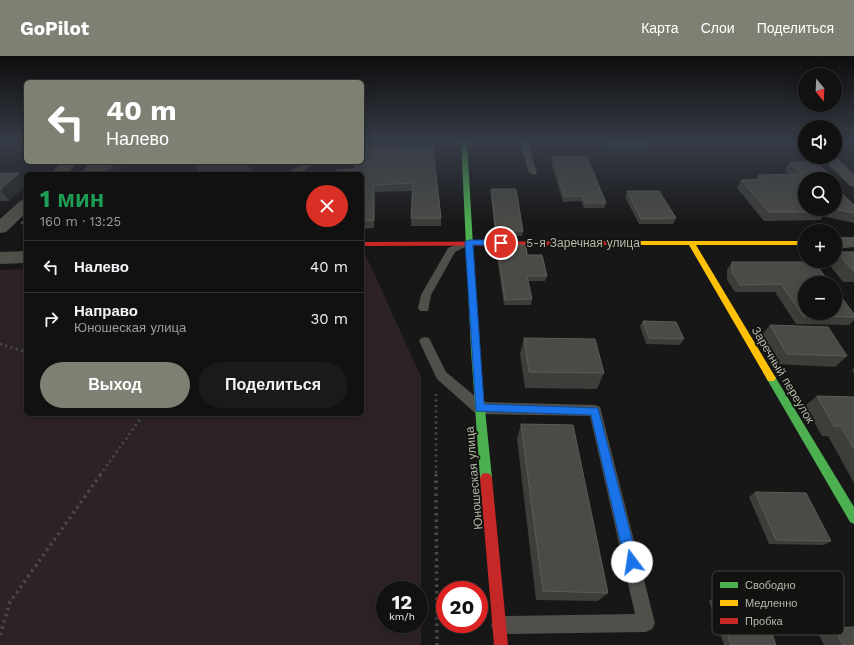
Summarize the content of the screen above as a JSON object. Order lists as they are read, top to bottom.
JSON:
{
  "streets": {
    "street": ["5-я Заречная улица", "Заречный переулок", "Юношеская улица"]
  },
  "crossings": [
    ["5-я Заречная улица", "Заречный переулок"],
    ["5-я Заречная улица", "Юношеская улица"]
  ],
  "legend": ["Свободно", "Медленно", "Пробка"],
  "north": "bottom",
  "page": {
    "header": "GoPilot",
    "nav": ["Карта", "Слои", "Поделиться"],
    "map_buttons": ["+", "−"],
    "turn": ["40 m", "Налево"],
    "heading": ["1 мин", "160 m · 13:25"],
    "list": [
      {
        "name": "Налево",
        "value": "40 m"
      },
      {
        "name": "Направо",
        "note": "Юношеская улица",
        "value": "30 m"
      }
    ],
    "buttons": ["Выход", "Поделиться"],
    "speed": "12 km/h",
    "limit": "20"
  }
}
